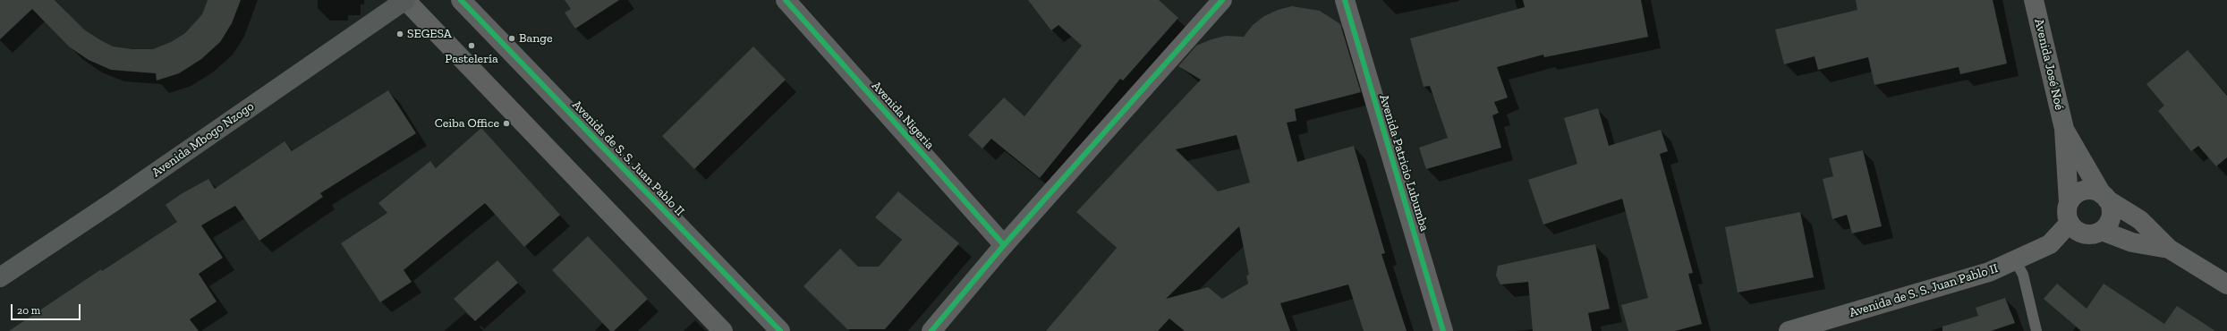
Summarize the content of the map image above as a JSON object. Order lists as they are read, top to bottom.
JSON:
{
  "streets": {
    "main road": ["Avenida Mbogo Nzogo"],
    "street": [
      "Avenida José Noé",
      "Avenida Nigeria",
      "Avenida de S. S. Juan Pablo II",
      "Avenida Patricio Lubumba"
    ]
  },
  "crossings": [
    ["Avenida José Noé", "Avenida de S. S. Juan Pablo II"]
  ],
  "places": [
    "SEGESA",
    "Bange",
    "Pastelería",
    "Ceiba Office"
  ],
  "scale_bar": "20 m"
}
